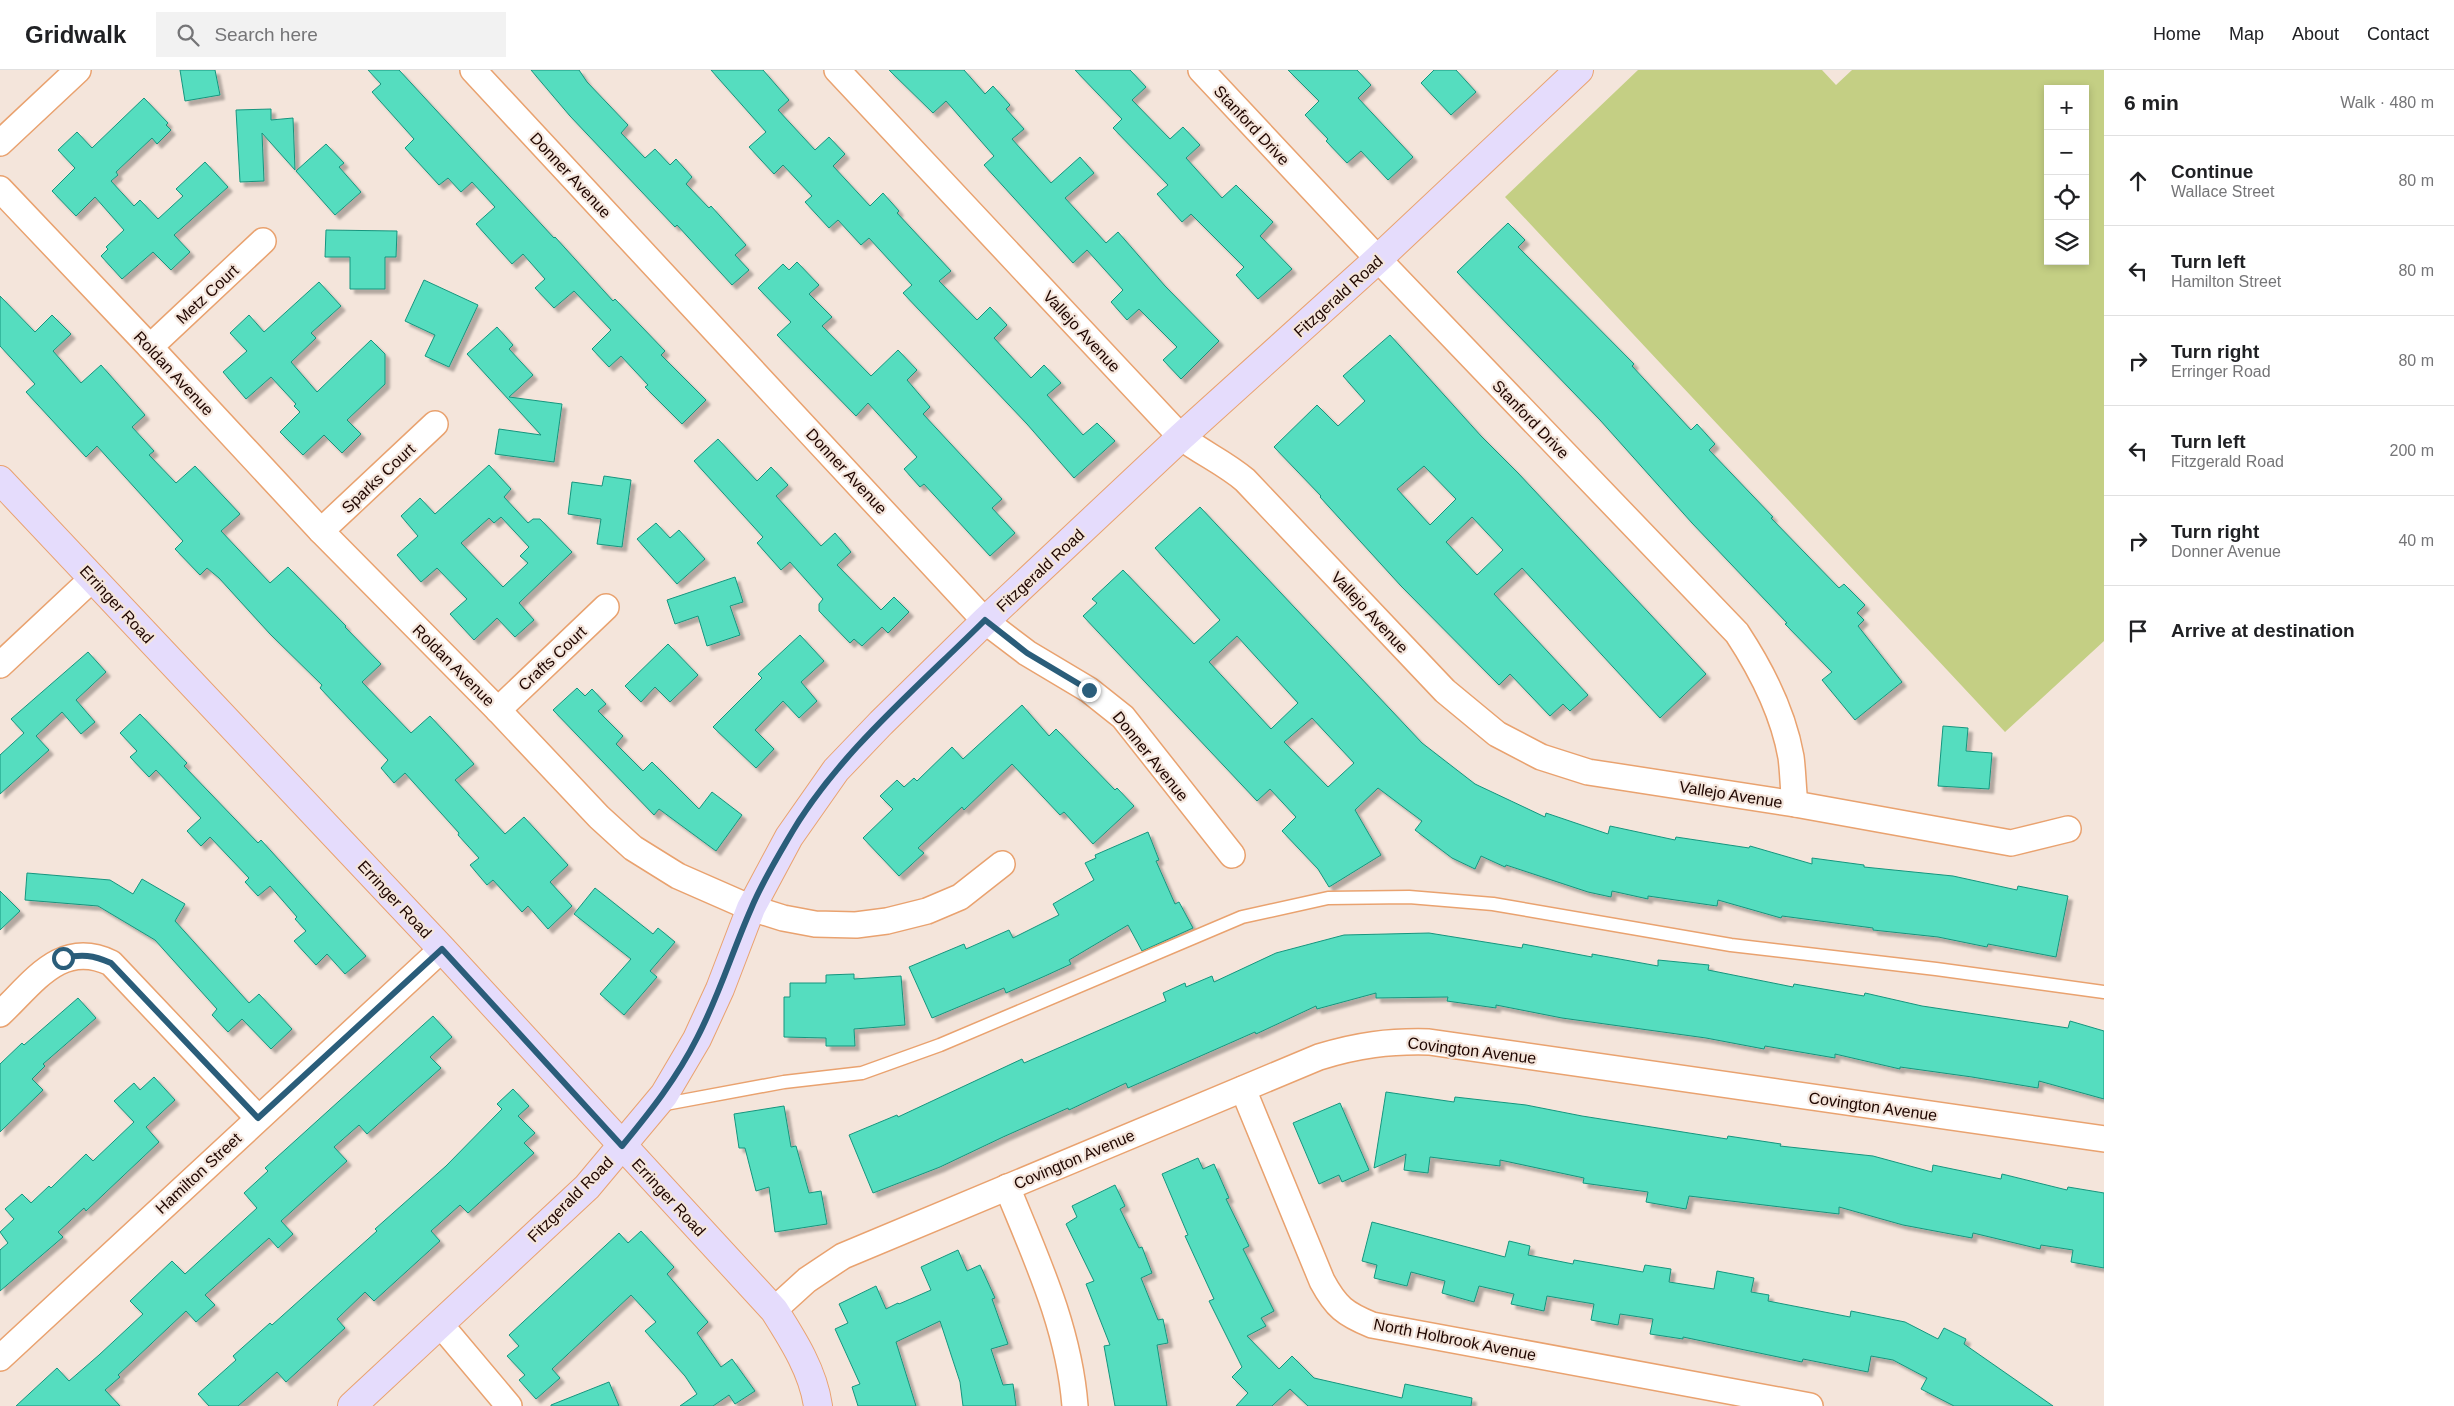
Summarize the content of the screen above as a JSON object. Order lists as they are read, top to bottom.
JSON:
{
  "streets": {
    "main road": ["Fitzgerald Road", "Erringer Road"],
    "street": [
      "Stanford Drive",
      "Donner Avenue",
      "Metz Court",
      "Vallejo Avenue",
      "Roldan Avenue",
      "Sparks Court",
      "Crafts Court",
      "Covington Avenue",
      "Hamilton Street",
      "North Holbrook Avenue"
    ]
  },
  "crossings": [
    ["Stanford Drive", "Fitzgerald Road"],
    ["Stanford Drive", "Vallejo Avenue"],
    ["Donner Avenue", "Fitzgerald Road"],
    ["Metz Court", "Roldan Avenue"],
    ["Fitzgerald Road", "Vallejo Avenue"],
    ["Fitzgerald Road", "Roldan Avenue"],
    ["Fitzgerald Road", "Erringer Road"],
    ["Roldan Avenue", "Sparks Court"],
    ["Roldan Avenue", "Crafts Court"],
    ["Erringer Road", "Covington Avenue"],
    ["Erringer Road", "Hamilton Street"],
    ["Covington Avenue", "North Holbrook Avenue"]
  ],
  "page": {
    "header": "Gridwalk",
    "search": "Search here",
    "nav": [
      "Home",
      "Map",
      "About",
      "Contact"
    ],
    "heading": ["6 min", "Walk · 480 m"],
    "map_buttons": ["+", "−"],
    "list": [
      ["Continue", "Wallace Street", "80 m"],
      ["Turn left", "Hamilton Street", "80 m"],
      ["Turn right", "Erringer Road", "80 m"],
      ["Turn left", "Fitzgerald Road", "200 m"],
      ["Turn right", "Donner Avenue", "40 m"],
      "Arrive at destination"
    ]
  }
}
